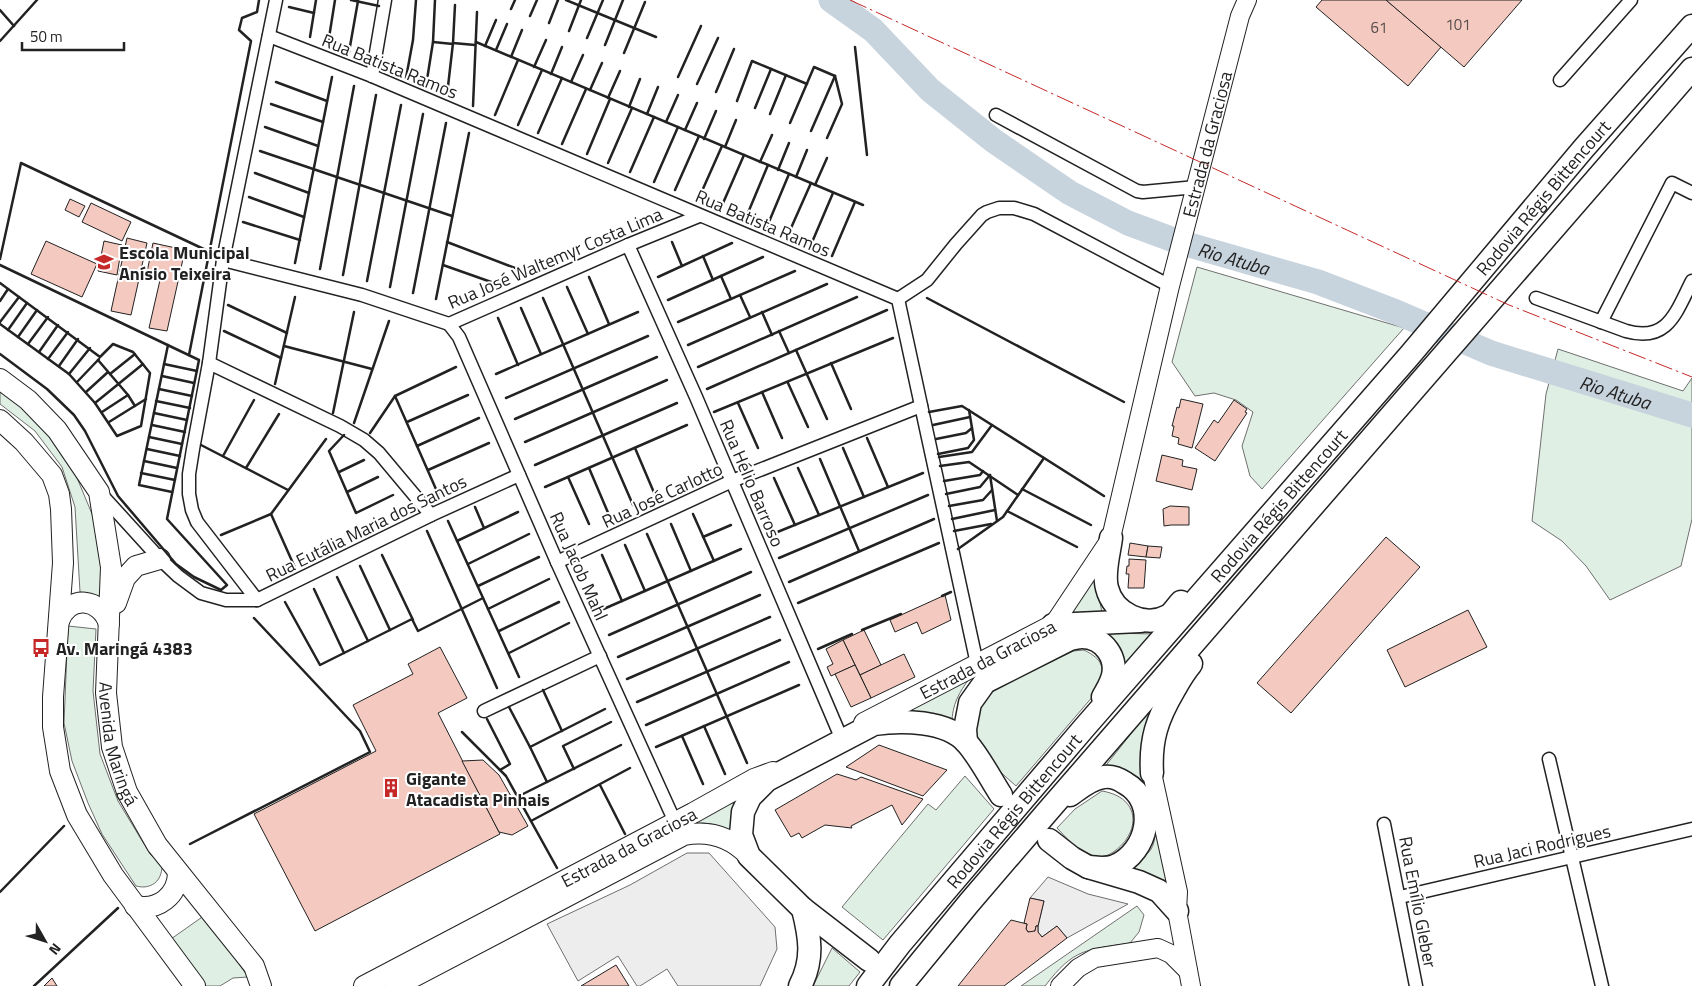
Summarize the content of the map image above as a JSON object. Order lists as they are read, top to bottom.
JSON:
{
  "streets": {
    "highway": ["Rodovia Régis Bittencourt"],
    "main road": ["Estrada da Graciosa", "Avenida Maringá"],
    "street": [
      "Rua Batista Ramos",
      "Rua José Waltemyr Costa Lima",
      "Rua Hélio Barroso",
      "Rua José Carlotto",
      "Rua Eutália Maria dos Santos",
      "Rua Jacob Mahl",
      "Rua Jaci Rodrigues",
      "Rua Emílio Gleber"
    ]
  },
  "crossings": [
    ["Rua Batista Ramos", "Rua José Waltemyr Costa Lima"],
    ["Estrada da Graciosa", "Rua Hélio Barroso"],
    ["Estrada da Graciosa", "Rua Jacob Mahl"],
    ["Rua José Waltemyr Costa Lima", "Rua Hélio Barroso"],
    ["Rua José Waltemyr Costa Lima", "Rua Jacob Mahl"],
    ["Rua Hélio Barroso", "Rua José Carlotto"],
    ["Rua José Carlotto", "Rua Jacob Mahl"],
    ["Rua Eutália Maria dos Santos", "Rua Jacob Mahl"],
    ["Rua Eutália Maria dos Santos", "Avenida Maringá"],
    ["Rua Jaci Rodrigues", "Rua Emílio Gleber"]
  ],
  "water": ["Rio Atuba"],
  "places": {
    "school or university": ["Escola Municipal Anísio Teixeira"],
    "bus stop": ["Av. Maringá 4383"],
    "building": ["Gigante Atacadista Pinhais"]
  },
  "house_numbers": ["101", "61"],
  "scale_bar": "50 m",
  "north": "bottom right"
}
